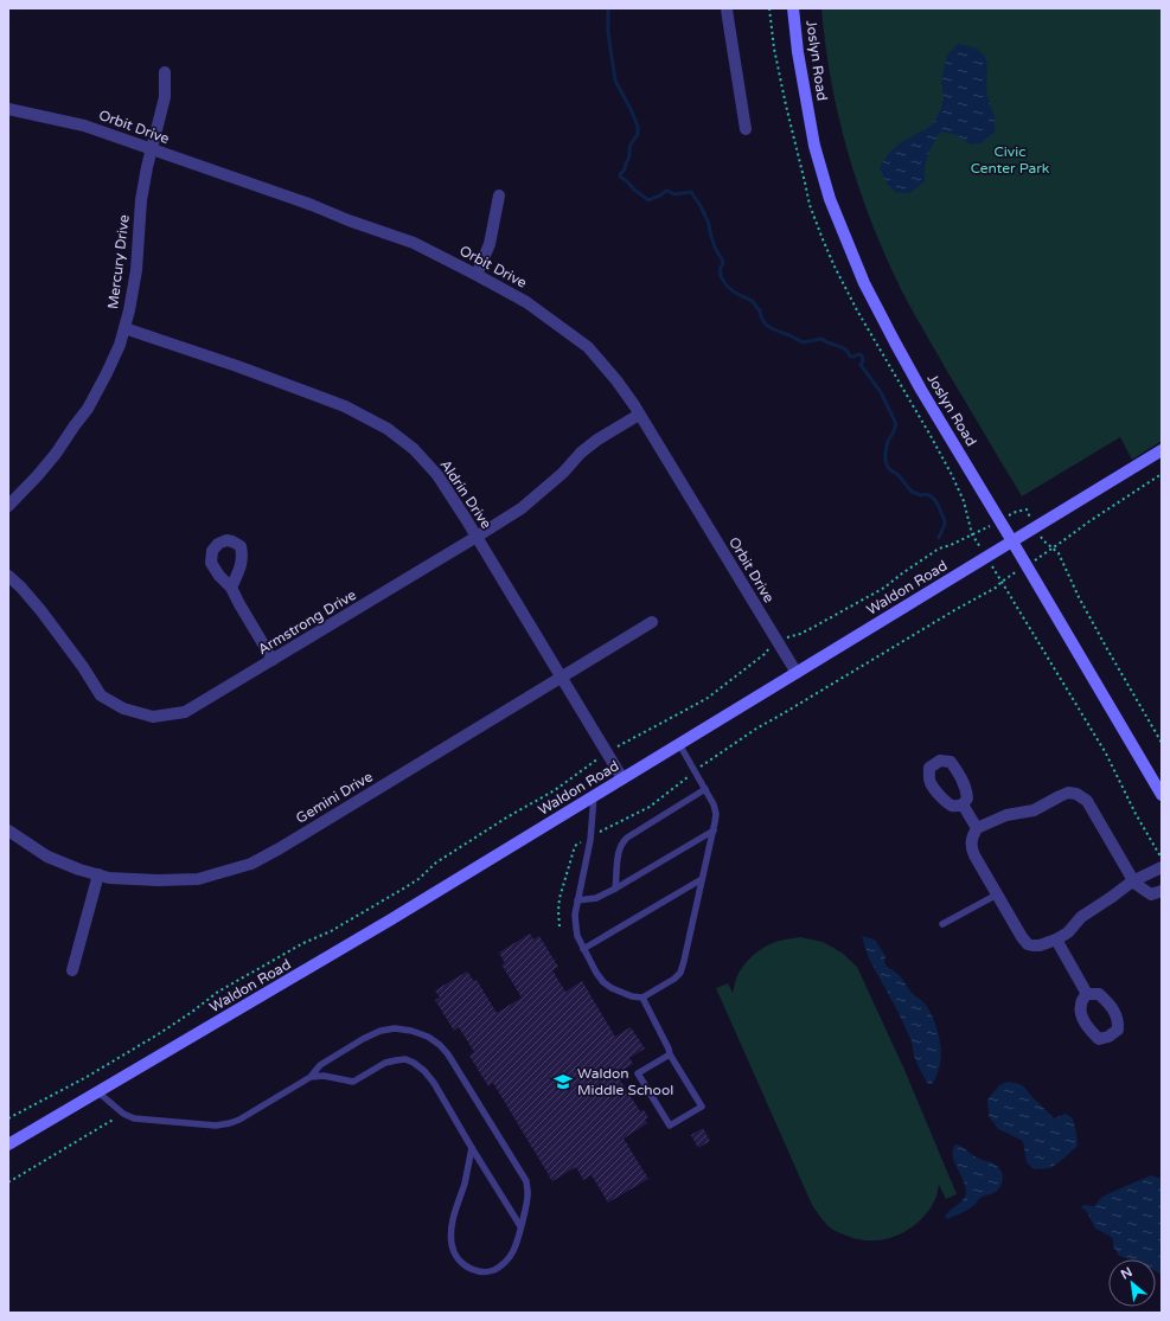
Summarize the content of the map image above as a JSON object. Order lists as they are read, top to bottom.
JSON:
{
  "streets": {
    "street": [
      "Joslyn Road",
      "Orbit Drive",
      "Mercury Drive",
      "Aldrin Drive",
      "Waldon Road",
      "Armstrong Drive",
      "Gemini Drive"
    ]
  },
  "crossings": [
    ["Joslyn Road", "Waldon Road"],
    ["Orbit Drive", "Mercury Drive"],
    ["Orbit Drive", "Waldon Road"],
    ["Orbit Drive", "Armstrong Drive"],
    ["Mercury Drive", "Aldrin Drive"],
    ["Aldrin Drive", "Waldon Road"],
    ["Aldrin Drive", "Armstrong Drive"],
    ["Aldrin Drive", "Gemini Drive"]
  ],
  "parks": ["Civic Center Park"],
  "places": {
    "school or university": ["Waldon Middle School"]
  },
  "north": "top left"
}
